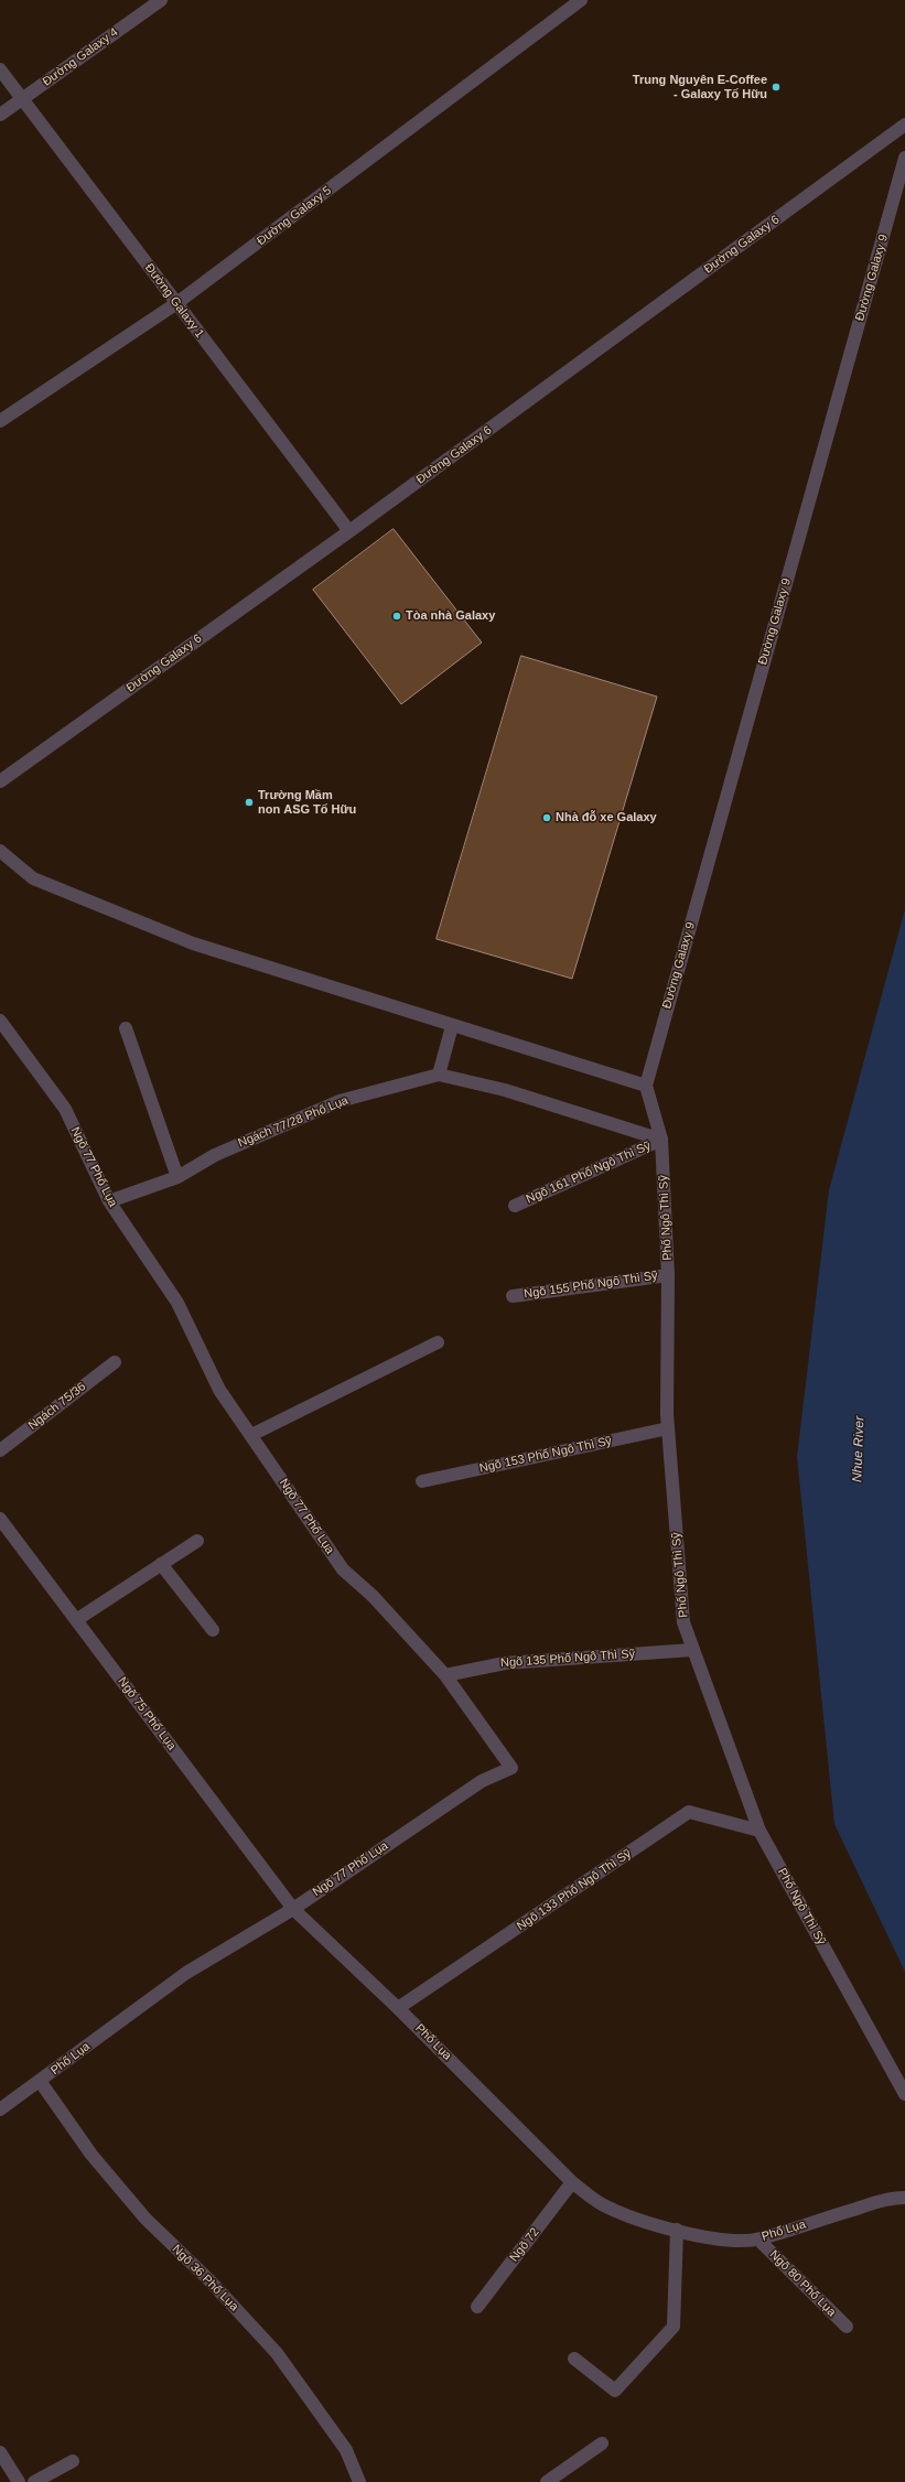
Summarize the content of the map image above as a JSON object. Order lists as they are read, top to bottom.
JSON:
{
  "streets": {
    "street": [
      "Đường Galaxy 4",
      "Đường Galaxy 5",
      "Đường Galaxy 6",
      "Đường Galaxy 9",
      "Đường Galaxy 1",
      "Ngách 77/28 Phố Lụa",
      "Ngõ 77 Phố Lụa",
      "Ngõ 161 Phố Ngô Thì Sỹ",
      "Phố Ngô Thì Sỹ",
      "Ngõ 155 Phố Ngô Thì Sỹ",
      "Ngách 75/36",
      "Ngõ 153 Phố Ngô Thì Sỹ",
      "Ngõ 135 Phố Ngô Thì Sỹ",
      "Ngõ 75 Phố Lụa",
      "Ngõ 133 Phố Ngô Thì Sỹ",
      "Phố Lụa",
      "Ngõ 72",
      "Ngõ 36 Phố Lụa",
      "Ngõ 80 Phố Lụa"
    ]
  },
  "crossings": [
    ["Đường Galaxy 4", "Đường Galaxy 1"],
    ["Đường Galaxy 5", "Đường Galaxy 1"],
    ["Đường Galaxy 6", "Đường Galaxy 1"],
    ["Đường Galaxy 9", "Phố Ngô Thì Sỹ"],
    ["Ngách 77/28 Phố Lụa", "Ngõ 77 Phố Lụa"],
    ["Ngách 77/28 Phố Lụa", "Ngõ 161 Phố Ngô Thì Sỹ"],
    ["Ngách 77/28 Phố Lụa", "Phố Ngô Thì Sỹ"],
    ["Ngõ 77 Phố Lụa", "Ngõ 135 Phố Ngô Thì Sỹ"],
    ["Ngõ 77 Phố Lụa", "Ngõ 75 Phố Lụa"],
    ["Ngõ 77 Phố Lụa", "Phố Lụa"],
    ["Ngõ 161 Phố Ngô Thì Sỹ", "Phố Ngô Thì Sỹ"],
    ["Phố Ngô Thì Sỹ", "Ngõ 155 Phố Ngô Thì Sỹ"],
    ["Phố Ngô Thì Sỹ", "Ngõ 153 Phố Ngô Thì Sỹ"],
    ["Phố Ngô Thì Sỹ", "Ngõ 135 Phố Ngô Thì Sỹ"],
    ["Phố Ngô Thì Sỹ", "Ngõ 133 Phố Ngô Thì Sỹ"],
    ["Ngõ 75 Phố Lụa", "Phố Lụa"],
    ["Ngõ 133 Phố Ngô Thì Sỹ", "Phố Lụa"],
    ["Phố Lụa", "Ngõ 72"],
    ["Phố Lụa", "Ngõ 36 Phố Lụa"],
    ["Phố Lụa", "Ngõ 80 Phố Lụa"]
  ],
  "water": ["Nhue River"],
  "places": [
    "Trung Nguyên E-Coffee - Galaxy Tố Hữu",
    "Tòa nhà Galaxy",
    "Trường Mầm non ASG Tố Hữu",
    "Nhà đỗ xe Galaxy"
  ]
}
